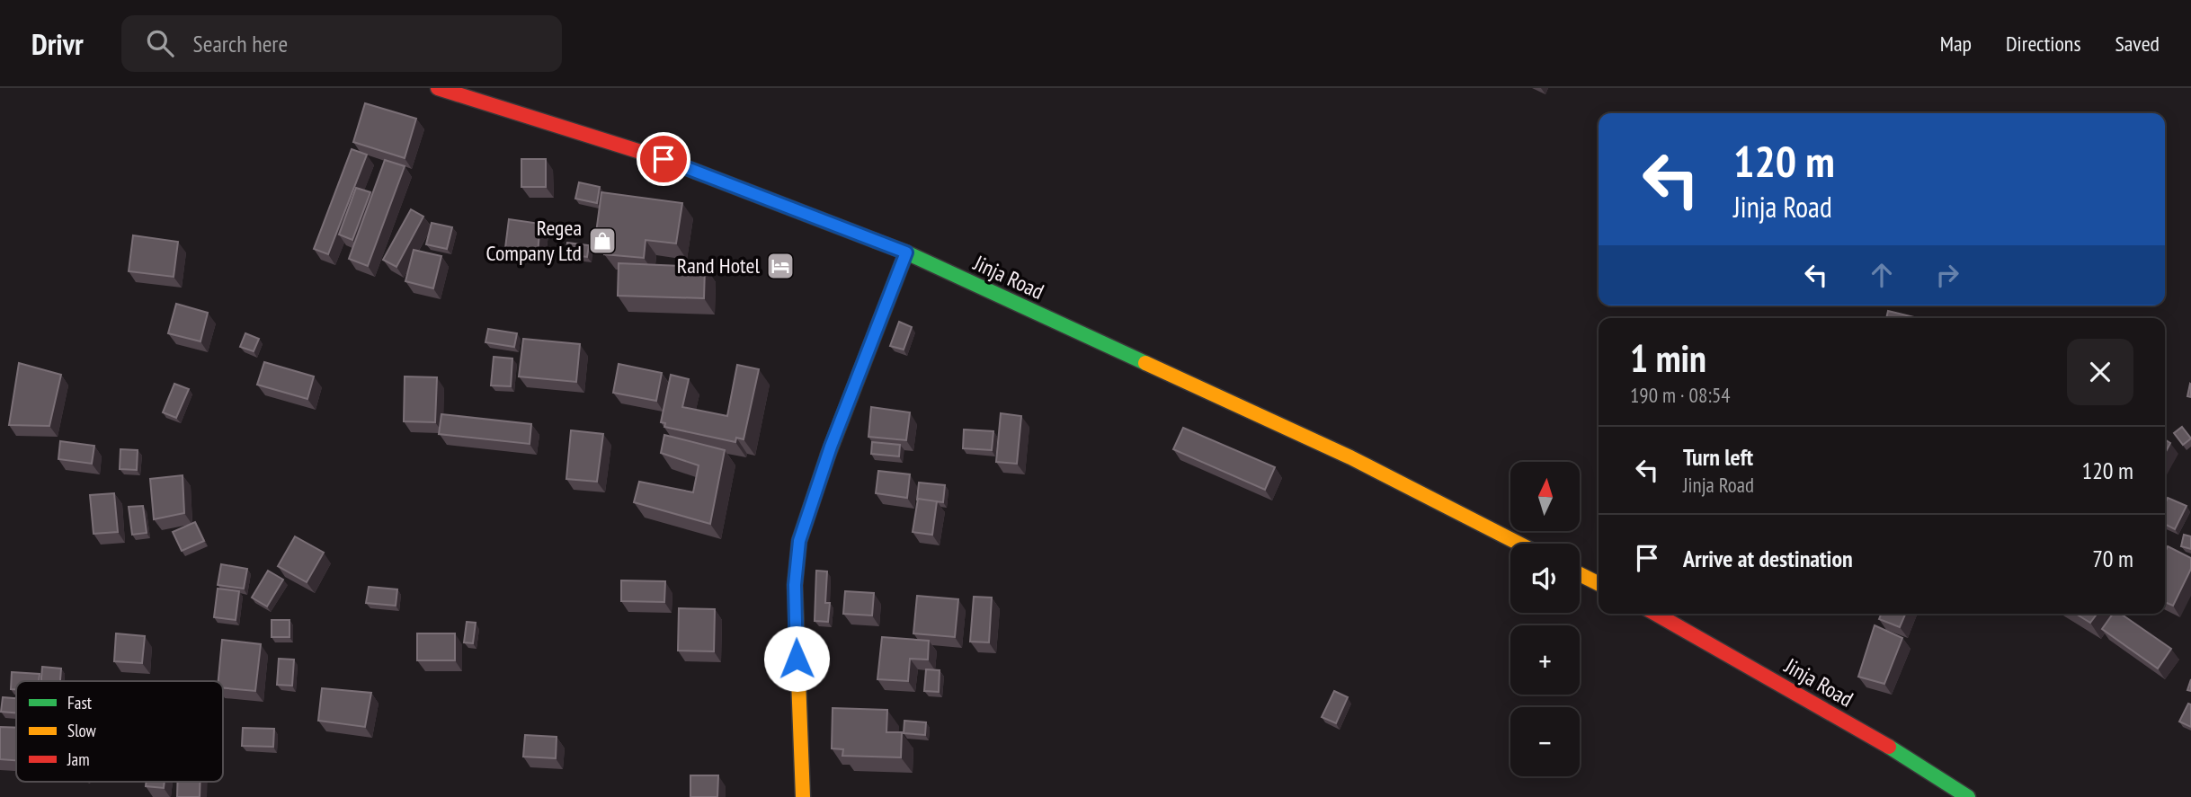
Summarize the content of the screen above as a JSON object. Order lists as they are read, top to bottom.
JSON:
{
  "streets": {
    "main road": ["Jinja Road"]
  },
  "places": {
    "shop": ["Regea Company Ltd"],
    "hotel": ["Rand Hotel"]
  },
  "legend": ["Fast", "Slow", "Jam"],
  "north": "top",
  "page": {
    "header": "Drivr",
    "search": "Search here",
    "nav": ["Map", "Directions", "Saved"],
    "turn": ["120 m", "Jinja Road"],
    "heading": ["1 min", "190 m · 08:54"],
    "list": [
      {
        "name": "Turn left",
        "note": "Jinja Road",
        "value": "120 m"
      },
      {
        "name": "Arrive at destination",
        "value": "70 m"
      }
    ],
    "map_buttons": ["+", "−"]
  }
}
